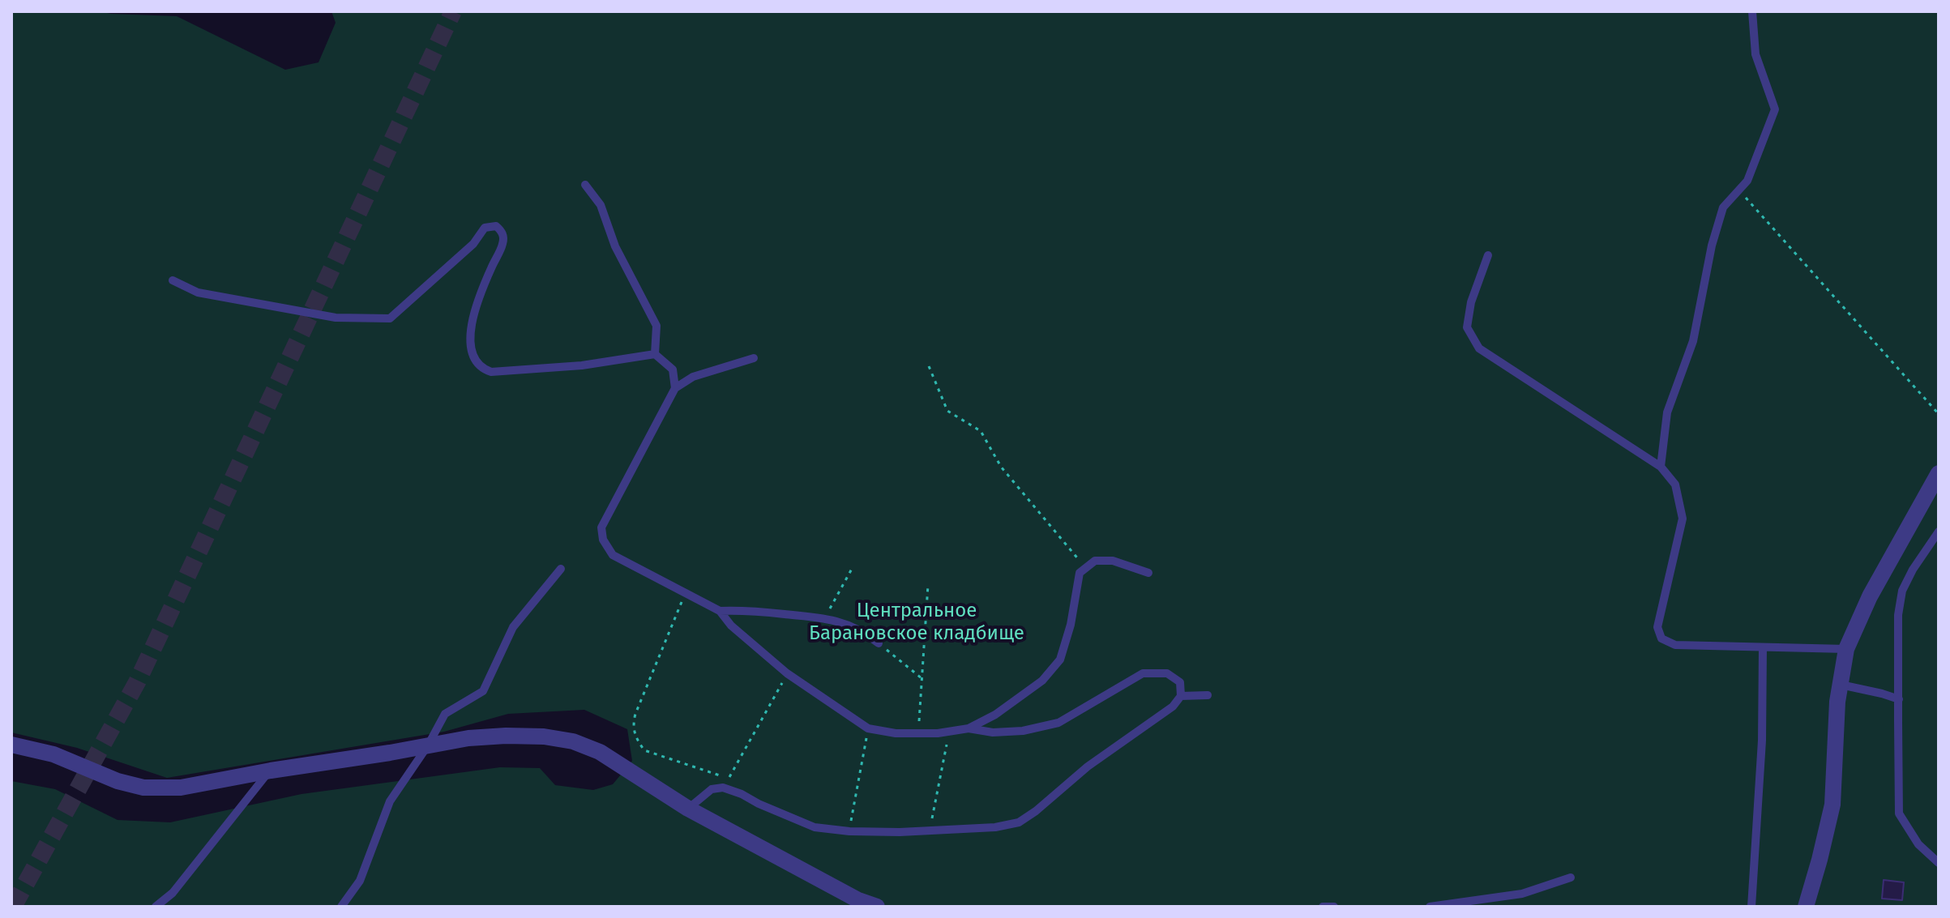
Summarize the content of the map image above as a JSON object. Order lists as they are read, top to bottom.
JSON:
{
  "parks": ["Центральное Барановское кладбище"]
}
